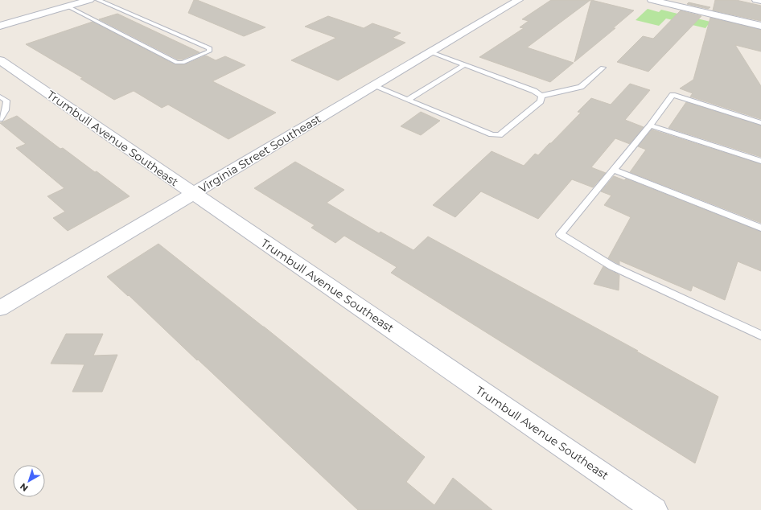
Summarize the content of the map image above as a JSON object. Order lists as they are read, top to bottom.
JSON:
{
  "streets": {
    "street": ["Trumbull Avenue Southeast", "Virginia Street Southeast"]
  },
  "crossings": [
    ["Trumbull Avenue Southeast", "Virginia Street Southeast"]
  ],
  "north": "bottom left"
}
